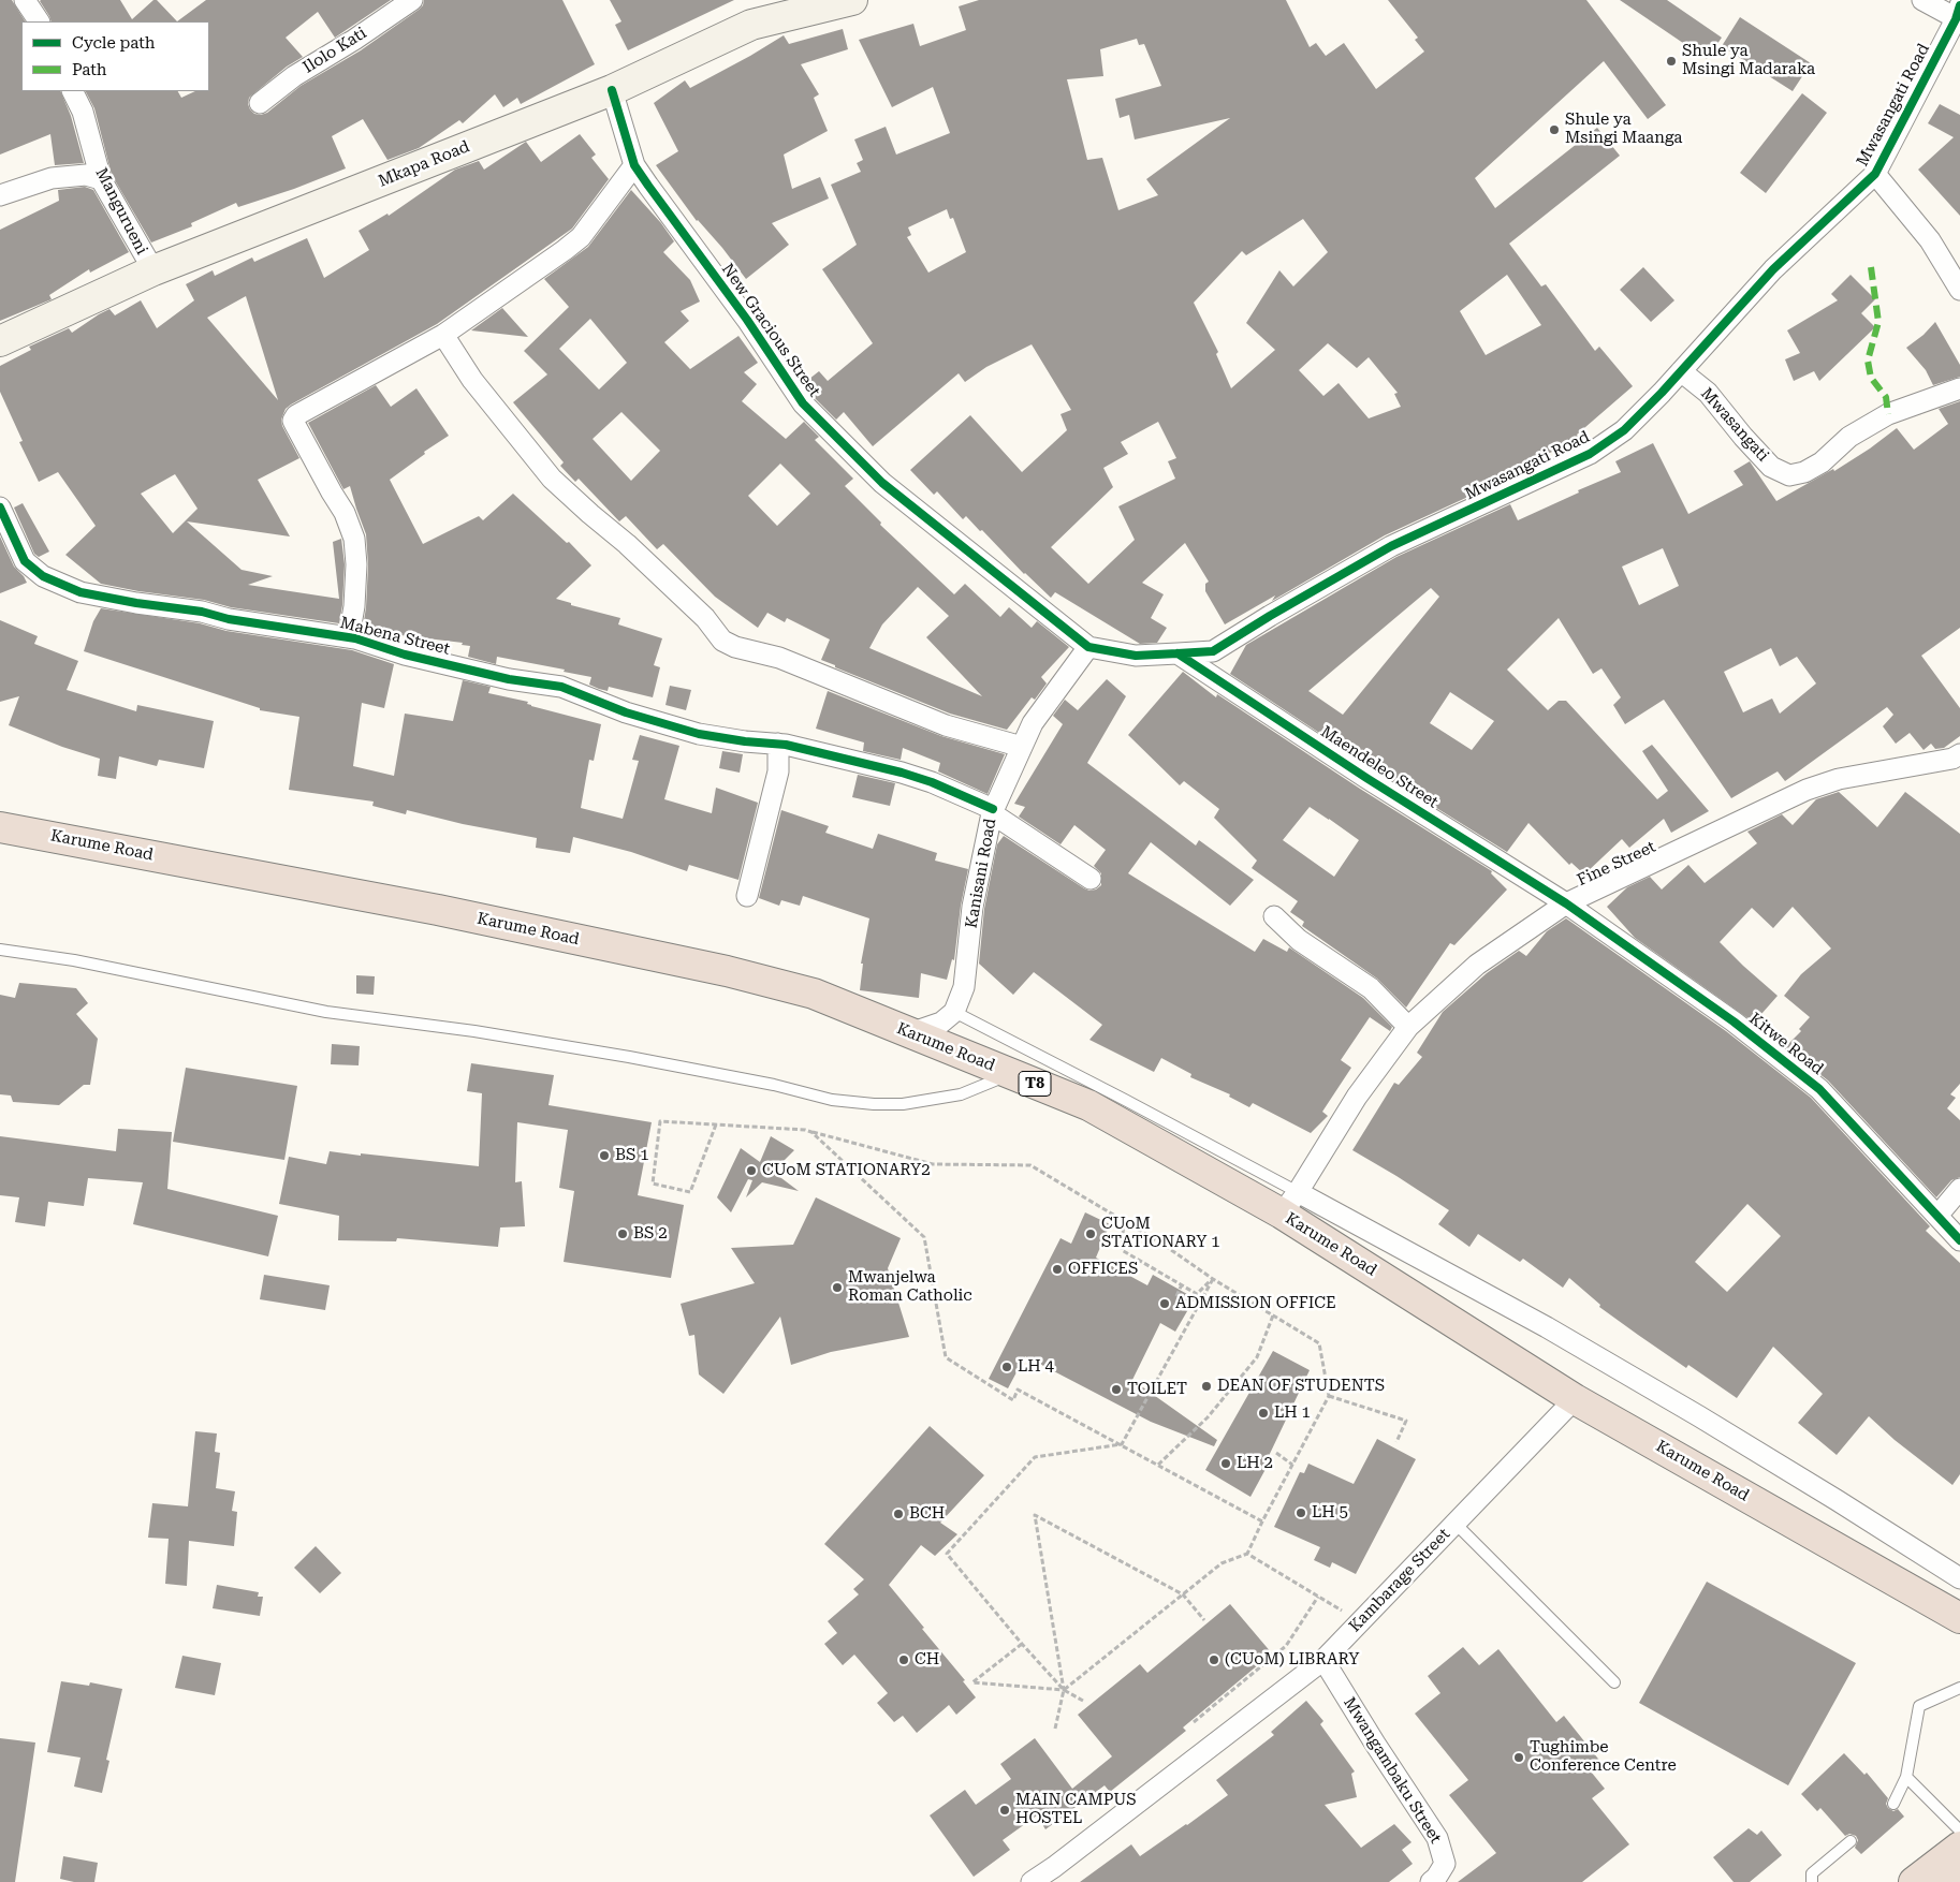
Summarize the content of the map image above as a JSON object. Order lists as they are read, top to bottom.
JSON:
{
  "streets": {
    "highway": ["Karume Road", "T8"],
    "street": [
      "Ilolo Kati",
      "Mwasangati Road",
      "Mkapa Road",
      "Mangurueni",
      "New Gracious Street",
      "Mwasangati",
      "Mabena Street",
      "Maendeleo Street",
      "Fine Street",
      "Kanisani Road",
      "Kitwe Road",
      "Kambarage Street",
      "Mwangambaku Street"
    ]
  },
  "crossings": [
    ["Mwasangati Road", "New Gracious Street"],
    ["Mwasangati Road", "Mwasangati"],
    ["Mwasangati Road", "Maendeleo Street"],
    ["Mwasangati Road", "Kanisani Road"],
    ["Mkapa Road", "Mangurueni"],
    ["Mkapa Road", "New Gracious Street"],
    ["New Gracious Street", "Kanisani Road"],
    ["Mabena Street", "Kanisani Road"],
    ["Maendeleo Street", "Fine Street"],
    ["Maendeleo Street", "Kitwe Road"],
    ["Karume Road", "Fine Street"],
    ["Karume Road", "Kambarage Street"],
    ["Fine Street", "Kitwe Road"],
    ["Kambarage Street", "Mwangambaku Street"]
  ],
  "places": [
    "Shule ya Msingi Madaraka",
    "Shule ya Msingi Maanga",
    "BS 1",
    "CUoM STATIONARY2",
    "BS 2",
    "CUoM STATIONARY 1",
    "OFFICES",
    "Mwanjelwa Roman Catholic",
    "ADMISSION OFFICE",
    "LH 4",
    "DEAN OF STUDENTS",
    "TOILET",
    "LH 1",
    "LH 2",
    "LH 5",
    "BCH",
    "CH",
    "(CUoM) LIBRARY",
    "Tughimbe Conference Centre",
    "MAIN CAMPUS HOSTEL"
  ],
  "legend": ["Cycle path", "Path"]
}
